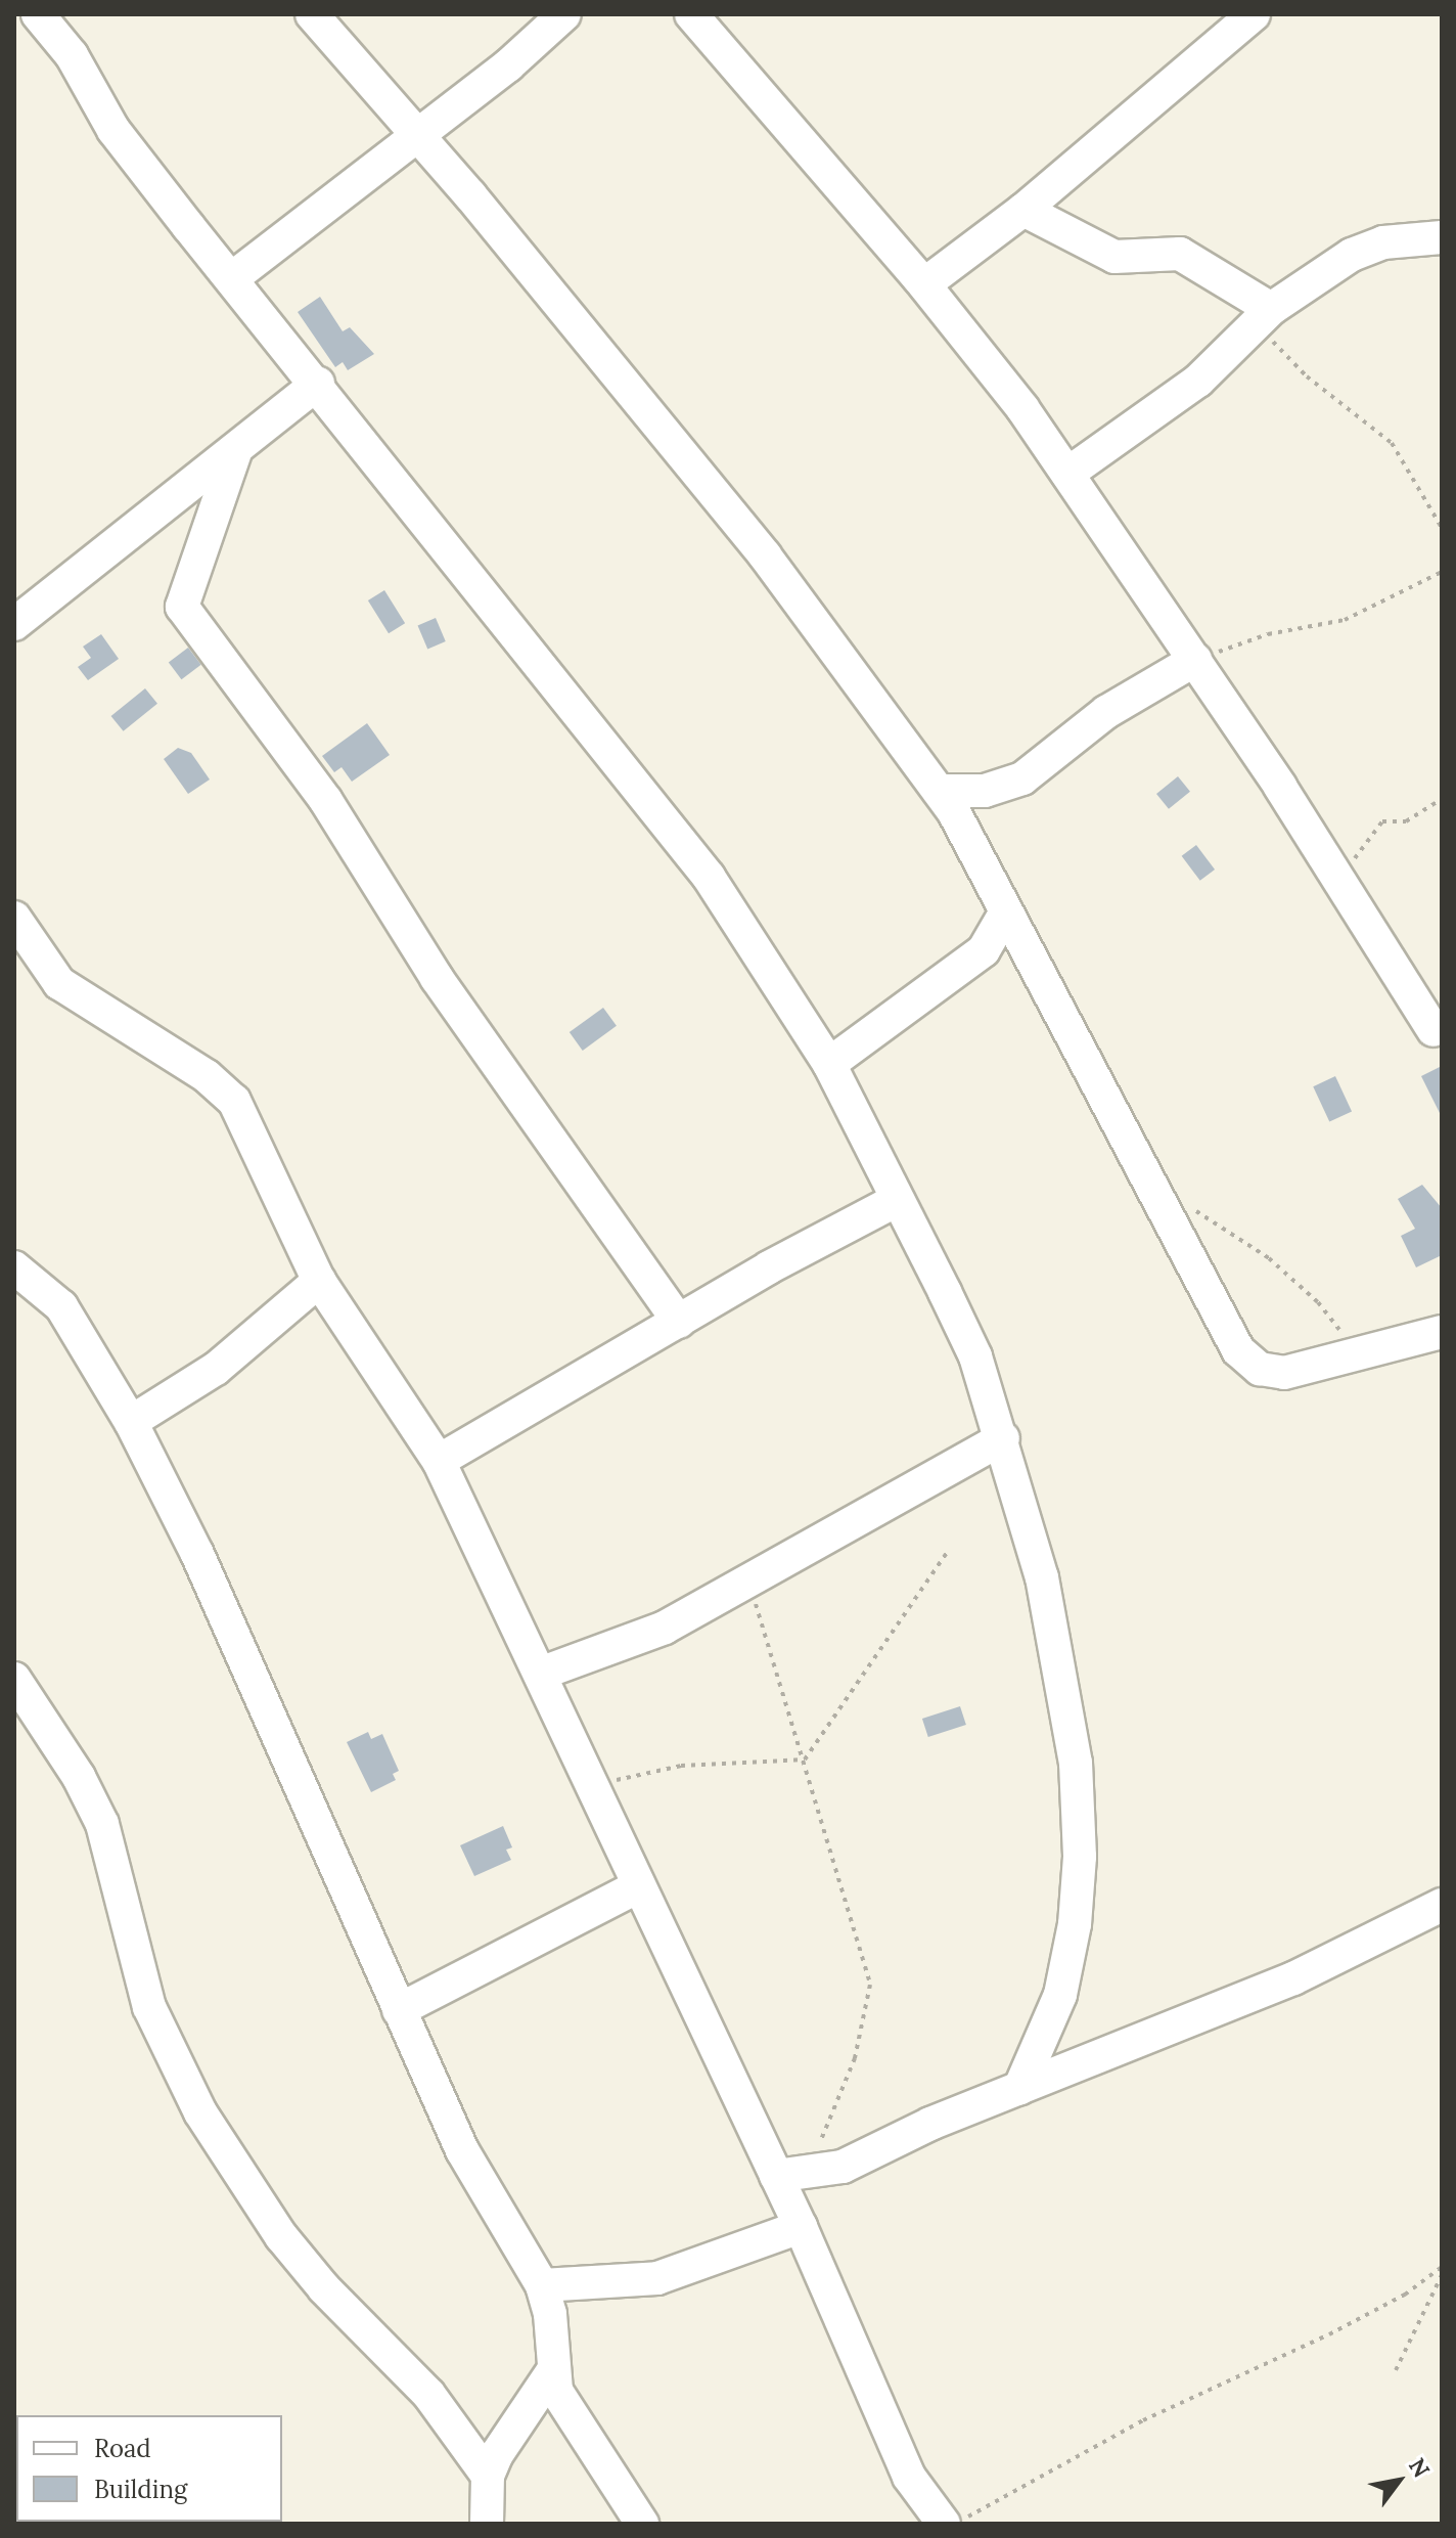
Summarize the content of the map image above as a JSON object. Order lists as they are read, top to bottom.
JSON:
{
  "legend": ["Road", "Building"],
  "north": "top right"
}
